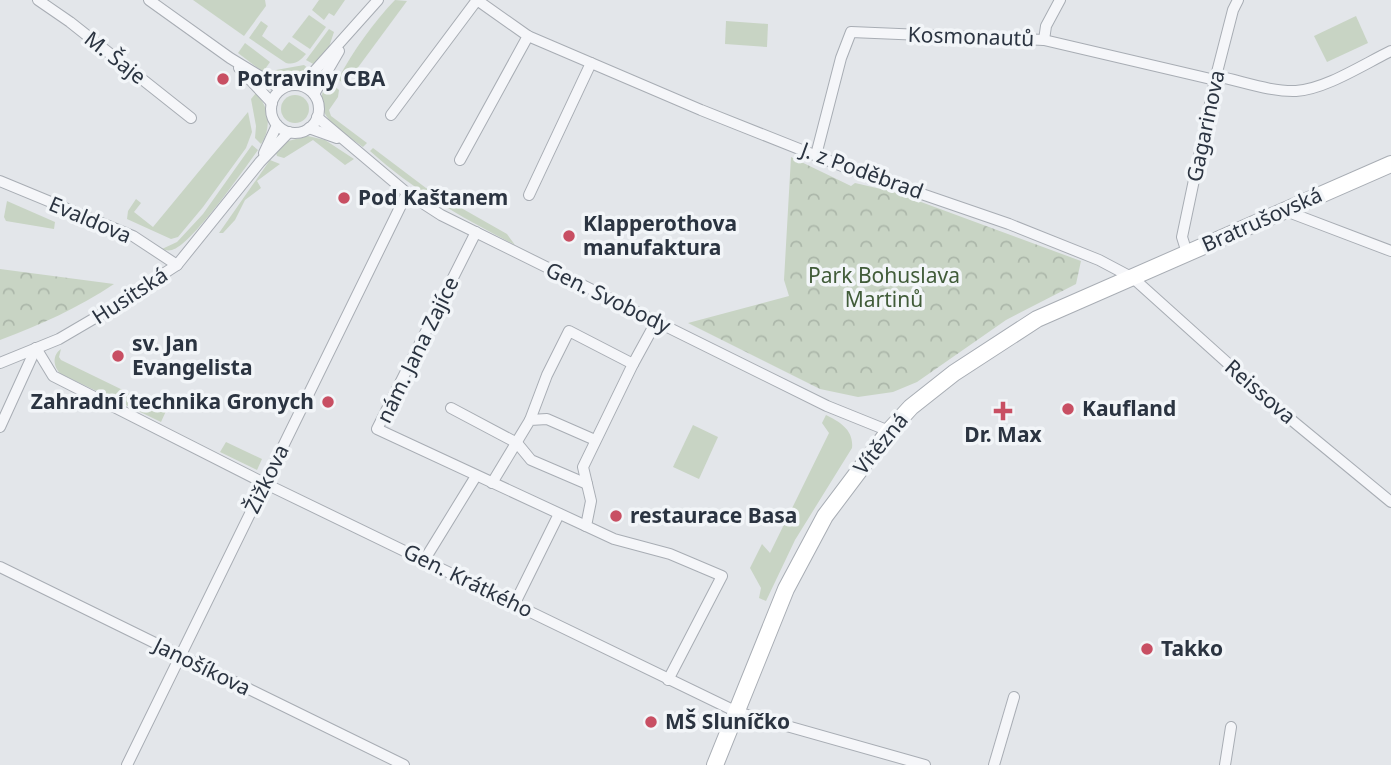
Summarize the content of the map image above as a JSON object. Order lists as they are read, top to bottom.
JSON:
{
  "streets": {
    "main road": ["Bratrušovská", "Vítězná"],
    "street": [
      "Kosmonautů",
      "M. Šaje",
      "Gagarinova",
      "J. z Poděbrad",
      "Evaldova",
      "Husitská",
      "Gen. Svobody",
      "nám. Jana Zajíce",
      "Reissova",
      "Žižkova",
      "Gen. Krátkého",
      "Janošíkova"
    ]
  },
  "crossings": [
    ["Kosmonautů", "Gagarinova"],
    ["Kosmonautů", "J. z Poděbrad"],
    ["Gagarinova", "Bratrušovská"],
    ["J. z Poděbrad", "Bratrušovská"],
    ["J. z Poděbrad", "Reissova"],
    ["J. z Poděbrad", "Vítězná"],
    ["Evaldova", "Husitská"],
    ["Bratrušovská", "Reissova"],
    ["Bratrušovská", "Vítězná"],
    ["Husitská", "Gen. Svobody"],
    ["Husitská", "Gen. Krátkého"],
    ["Gen. Svobody", "nám. Jana Zajíce"],
    ["Gen. Svobody", "Vítězná"],
    ["Gen. Svobody", "Žižkova"],
    ["nám. Jana Zajíce", "Gen. Krátkého"],
    ["Reissova", "Vítězná"],
    ["Vítězná", "Gen. Krátkého"],
    ["Žižkova", "Gen. Krátkého"],
    ["Žižkova", "Janošíkova"]
  ],
  "parks": ["Park Bohuslava Martinů"],
  "places": {
    "other": [
      "Potraviny CBA",
      "Pod Kaštanem",
      "Klapperothova manufaktura",
      "sv. Jan Evangelista",
      "Zahradní technika Gronych",
      "Kaufland",
      "restaurace Basa",
      "Takko",
      "MŠ Sluníčko"
    ],
    "health": ["Dr. Max"]
  }
}
